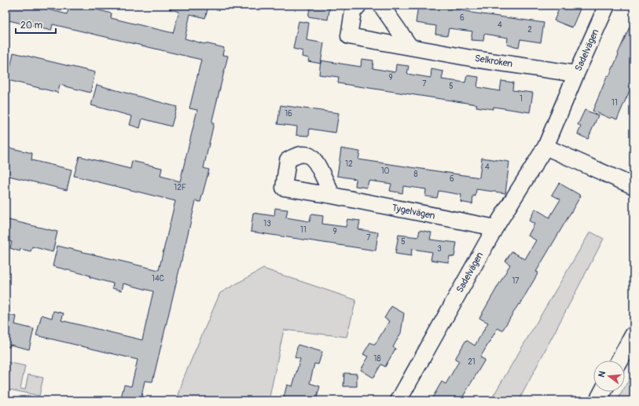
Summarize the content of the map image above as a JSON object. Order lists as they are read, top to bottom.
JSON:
{
  "streets": {
    "street": ["Sadelvägen", "Selkroken", "Tygelvägen"]
  },
  "crossings": [
    ["Sadelvägen", "Selkroken"],
    ["Sadelvägen", "Tygelvägen"]
  ],
  "house_numbers": [
    "6",
    "4",
    "2",
    "9",
    "7",
    "5",
    "1",
    "11",
    "16",
    "12",
    "4",
    "10",
    "8",
    "6",
    "12F",
    "13",
    "11",
    "9",
    "7",
    "5",
    "3",
    "14C",
    "17",
    "18",
    "21"
  ],
  "scale_bar": "20 m",
  "north": "left"
}
